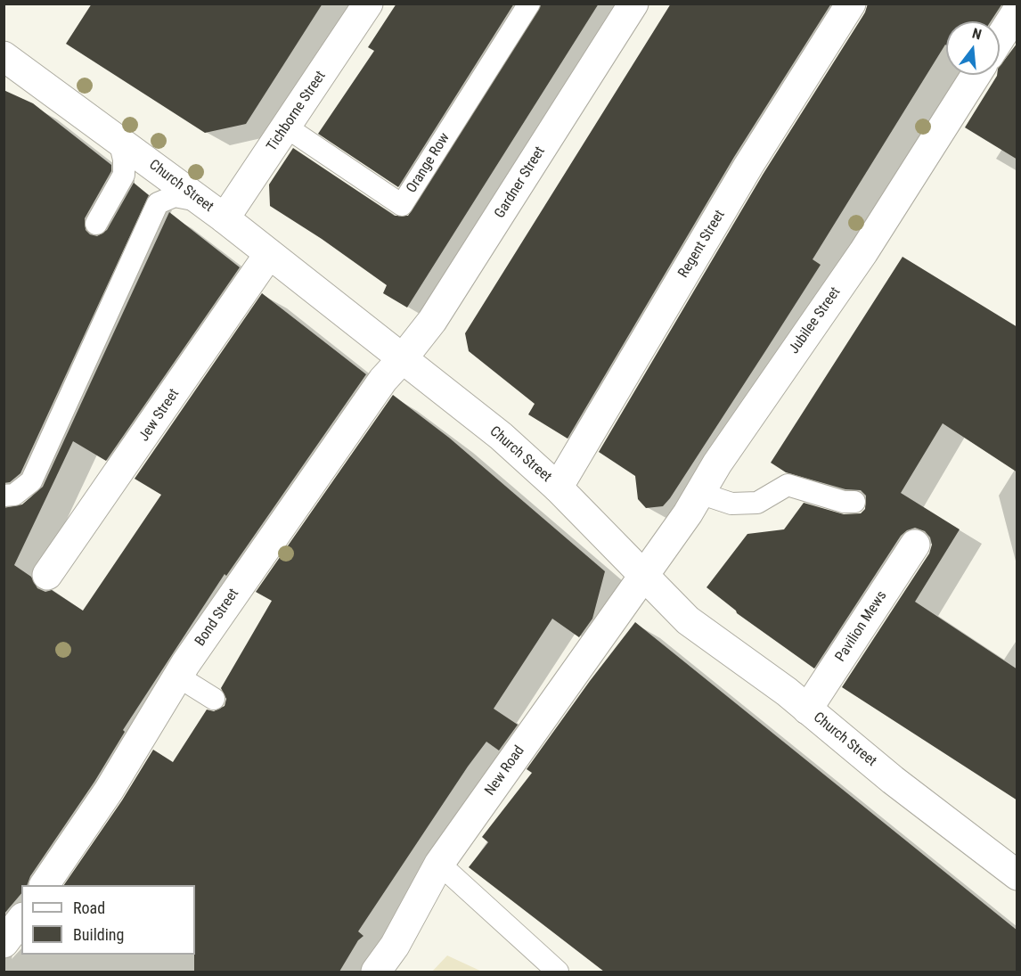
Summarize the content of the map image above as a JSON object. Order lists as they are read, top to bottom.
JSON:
{
  "streets": {
    "street": [
      "Tichborne Street",
      "Gardner Street",
      "Church Street",
      "Regent Street",
      "Jubilee Street",
      "Jew Street",
      "Bond Street",
      "Pavilion Mews",
      "New Road"
    ],
    "lane": ["Orange Row"]
  },
  "crossings": [
    ["Tichborne Street", "Orange Row"],
    ["Tichborne Street", "Church Street"],
    ["Gardner Street", "Church Street"],
    ["Gardner Street", "Bond Street"],
    ["Church Street", "Regent Street"],
    ["Church Street", "Jubilee Street"],
    ["Church Street", "Jew Street"],
    ["Church Street", "Bond Street"],
    ["Church Street", "Pavilion Mews"],
    ["Church Street", "New Road"],
    ["Jubilee Street", "New Road"]
  ],
  "legend": ["Road", "Building"],
  "north": "top"
}
